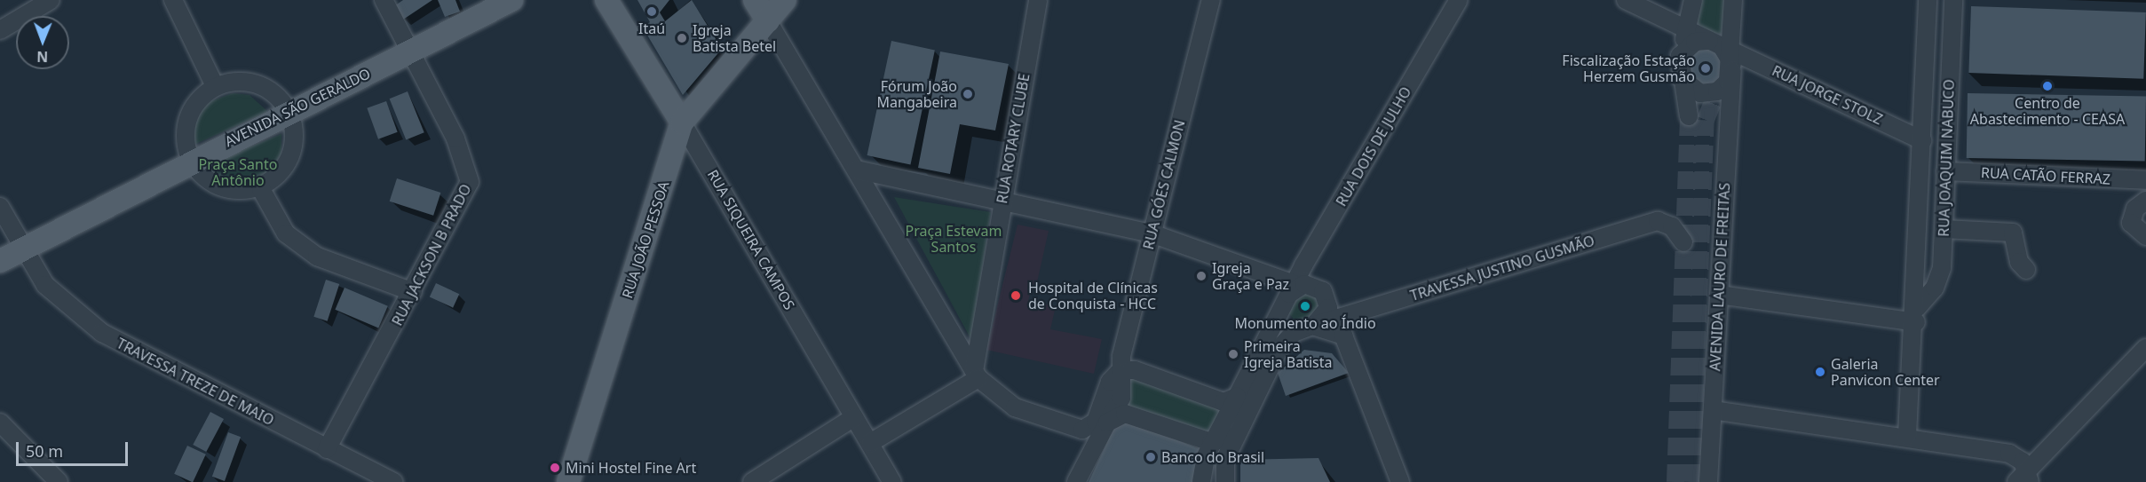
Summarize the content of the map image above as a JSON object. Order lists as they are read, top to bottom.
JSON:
{
  "streets": {
    "main road": ["AVENIDA SÃO GERALDO", "RUA JOÃO PESSOA", "RUA SIQUEIRA CAMPOS"],
    "street": [
      "RUA JORGE STOLZ",
      "RUA ROTARY CLUBE",
      "RUA DOIS DE JULHO",
      "RUA JOAQUIM NABUCO",
      "RUA CATÃO FERRAZ",
      "RUA GÓES CALMON",
      "RUA JACKSON B PRADO",
      "TRAVESSA JUSTINO GUSMÃO",
      "AVENIDA LAURO DE FREITAS",
      "TRAVESSA TREZE DE MAIO"
    ]
  },
  "crossings": [
    ["RUA JORGE STOLZ", "RUA JOAQUIM NABUCO"],
    ["RUA JORGE STOLZ", "AVENIDA LAURO DE FREITAS"],
    ["AVENIDA SÃO GERALDO", "RUA JACKSON B PRADO"],
    ["AVENIDA SÃO GERALDO", "TRAVESSA TREZE DE MAIO"],
    ["RUA DOIS DE JULHO", "TRAVESSA JUSTINO GUSMÃO"],
    ["RUA JOAQUIM NABUCO", "RUA CATÃO FERRAZ"],
    ["RUA JOÃO PESSOA", "RUA SIQUEIRA CAMPOS"],
    ["RUA JACKSON B PRADO", "TRAVESSA TREZE DE MAIO"]
  ],
  "parks": ["Praça Santo Antônio", "Praça Estevam Santos"],
  "places": [
    "Itaú",
    "Igreja Batista Betel",
    "Fiscalização Estação Herzem Gusmão",
    "Centro de Abastecimento - CEASA",
    "Fórum João Mangabeira",
    "Igreja Graça e Paz",
    "Hospital de Clínicas de Conquista - HCC",
    "Monumento ao Índio",
    "Primeira Igreja Batista",
    "Galeria Panvicon Center",
    "Banco do Brasil",
    "Mini Hostel Fine Art"
  ],
  "scale_bar": "50 m",
  "north": "bottom"
}
